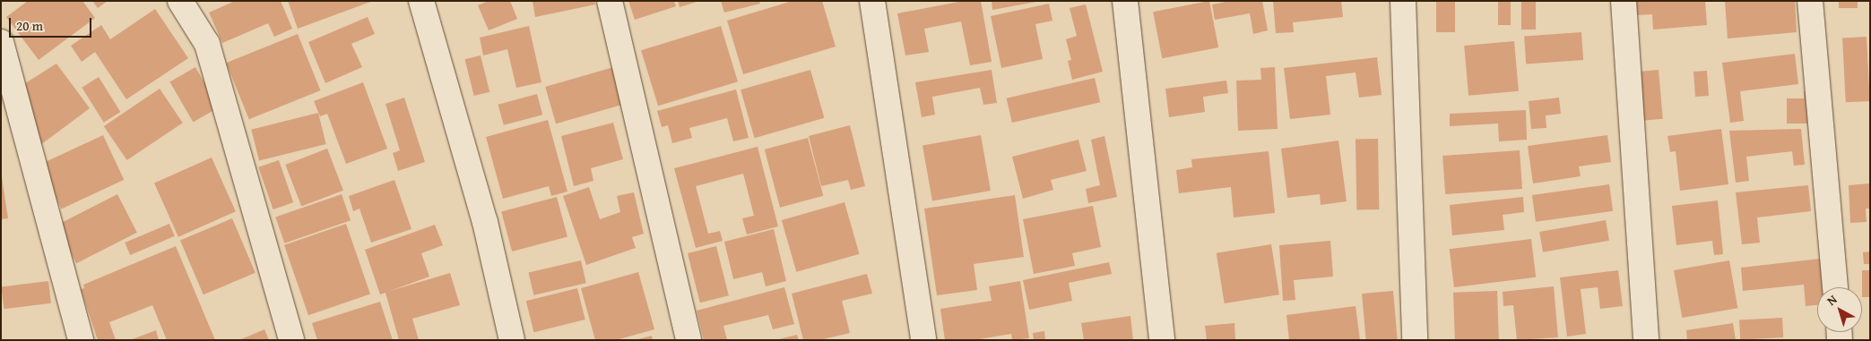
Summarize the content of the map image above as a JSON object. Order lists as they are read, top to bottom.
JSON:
{
  "scale_bar": "20 m",
  "north": "top left"
}
